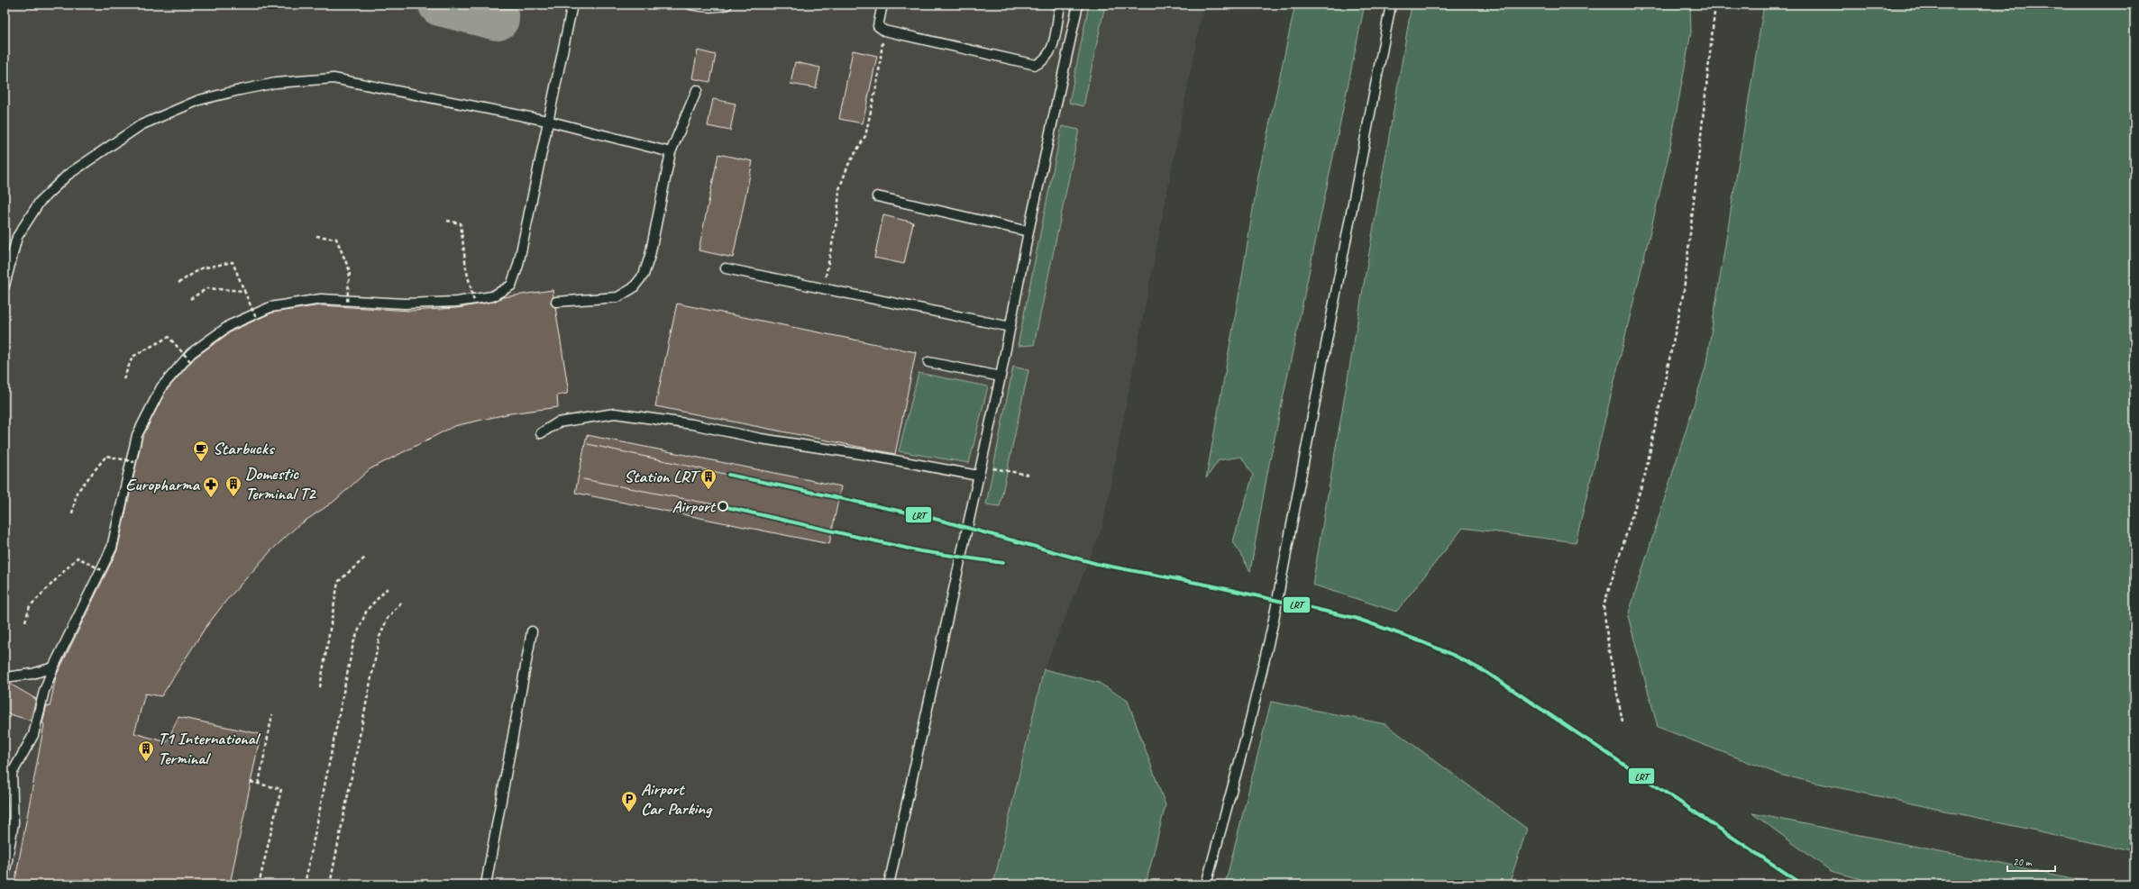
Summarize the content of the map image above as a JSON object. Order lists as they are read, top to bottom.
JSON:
{
  "places": {
    "cafe": ["Starbucks"],
    "building": ["Station LRT", "Domestic Terminal T2", "T1 International Terminal"],
    "pharmacy": ["Europharma"],
    "other": ["Airport"],
    "parking": ["Airport Car Parking"]
  },
  "lines": ["rail line LRT"],
  "scale_bar": "20 m"
}
